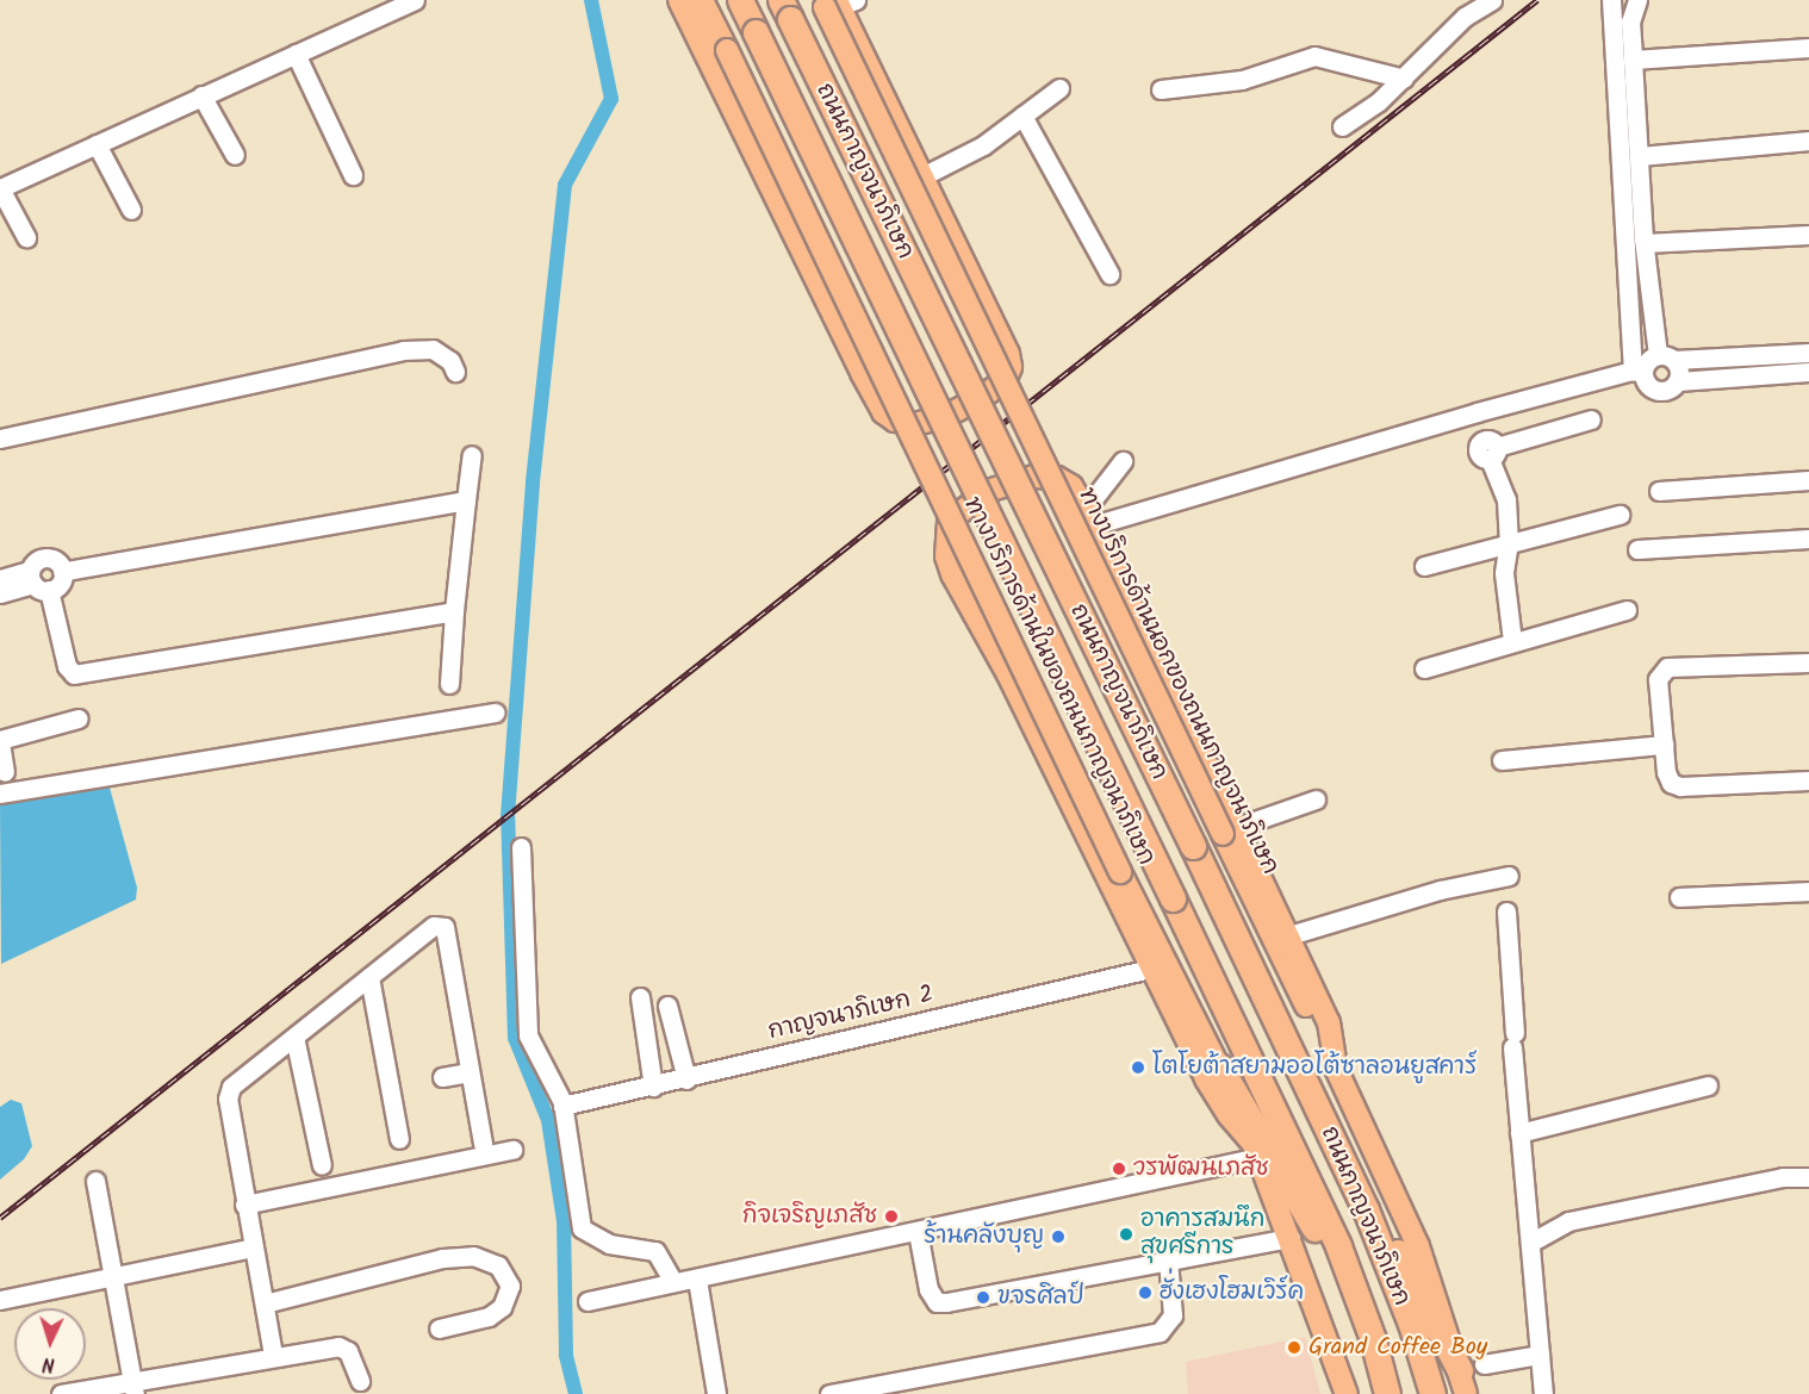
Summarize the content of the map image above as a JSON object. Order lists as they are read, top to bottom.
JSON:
{
  "streets": {
    "highway": ["ถนนกาญจนาภิเษก"],
    "main road": ["ทางบริการด้านในของถนนกาญจนาภิเษก", "ทางบริการด้านนอกของถนนกาญจนาภิเษก"],
    "street": ["กาญจนาภิเษก 2"]
  },
  "places": [
    "โตโยต้าสยามออโต้ซาลอนยูสคาร์",
    "วรพัฒนเภสัช",
    "กิจเจริญเภสัช",
    "อาคารสมนึก สุขศรีการ",
    "ร้านคลังบุญ",
    "ฮั่งเฮงโฮมเวิร์ค",
    "ขจรศิลป์",
    "Grand Coffee Boy"
  ],
  "north": "bottom"
}
